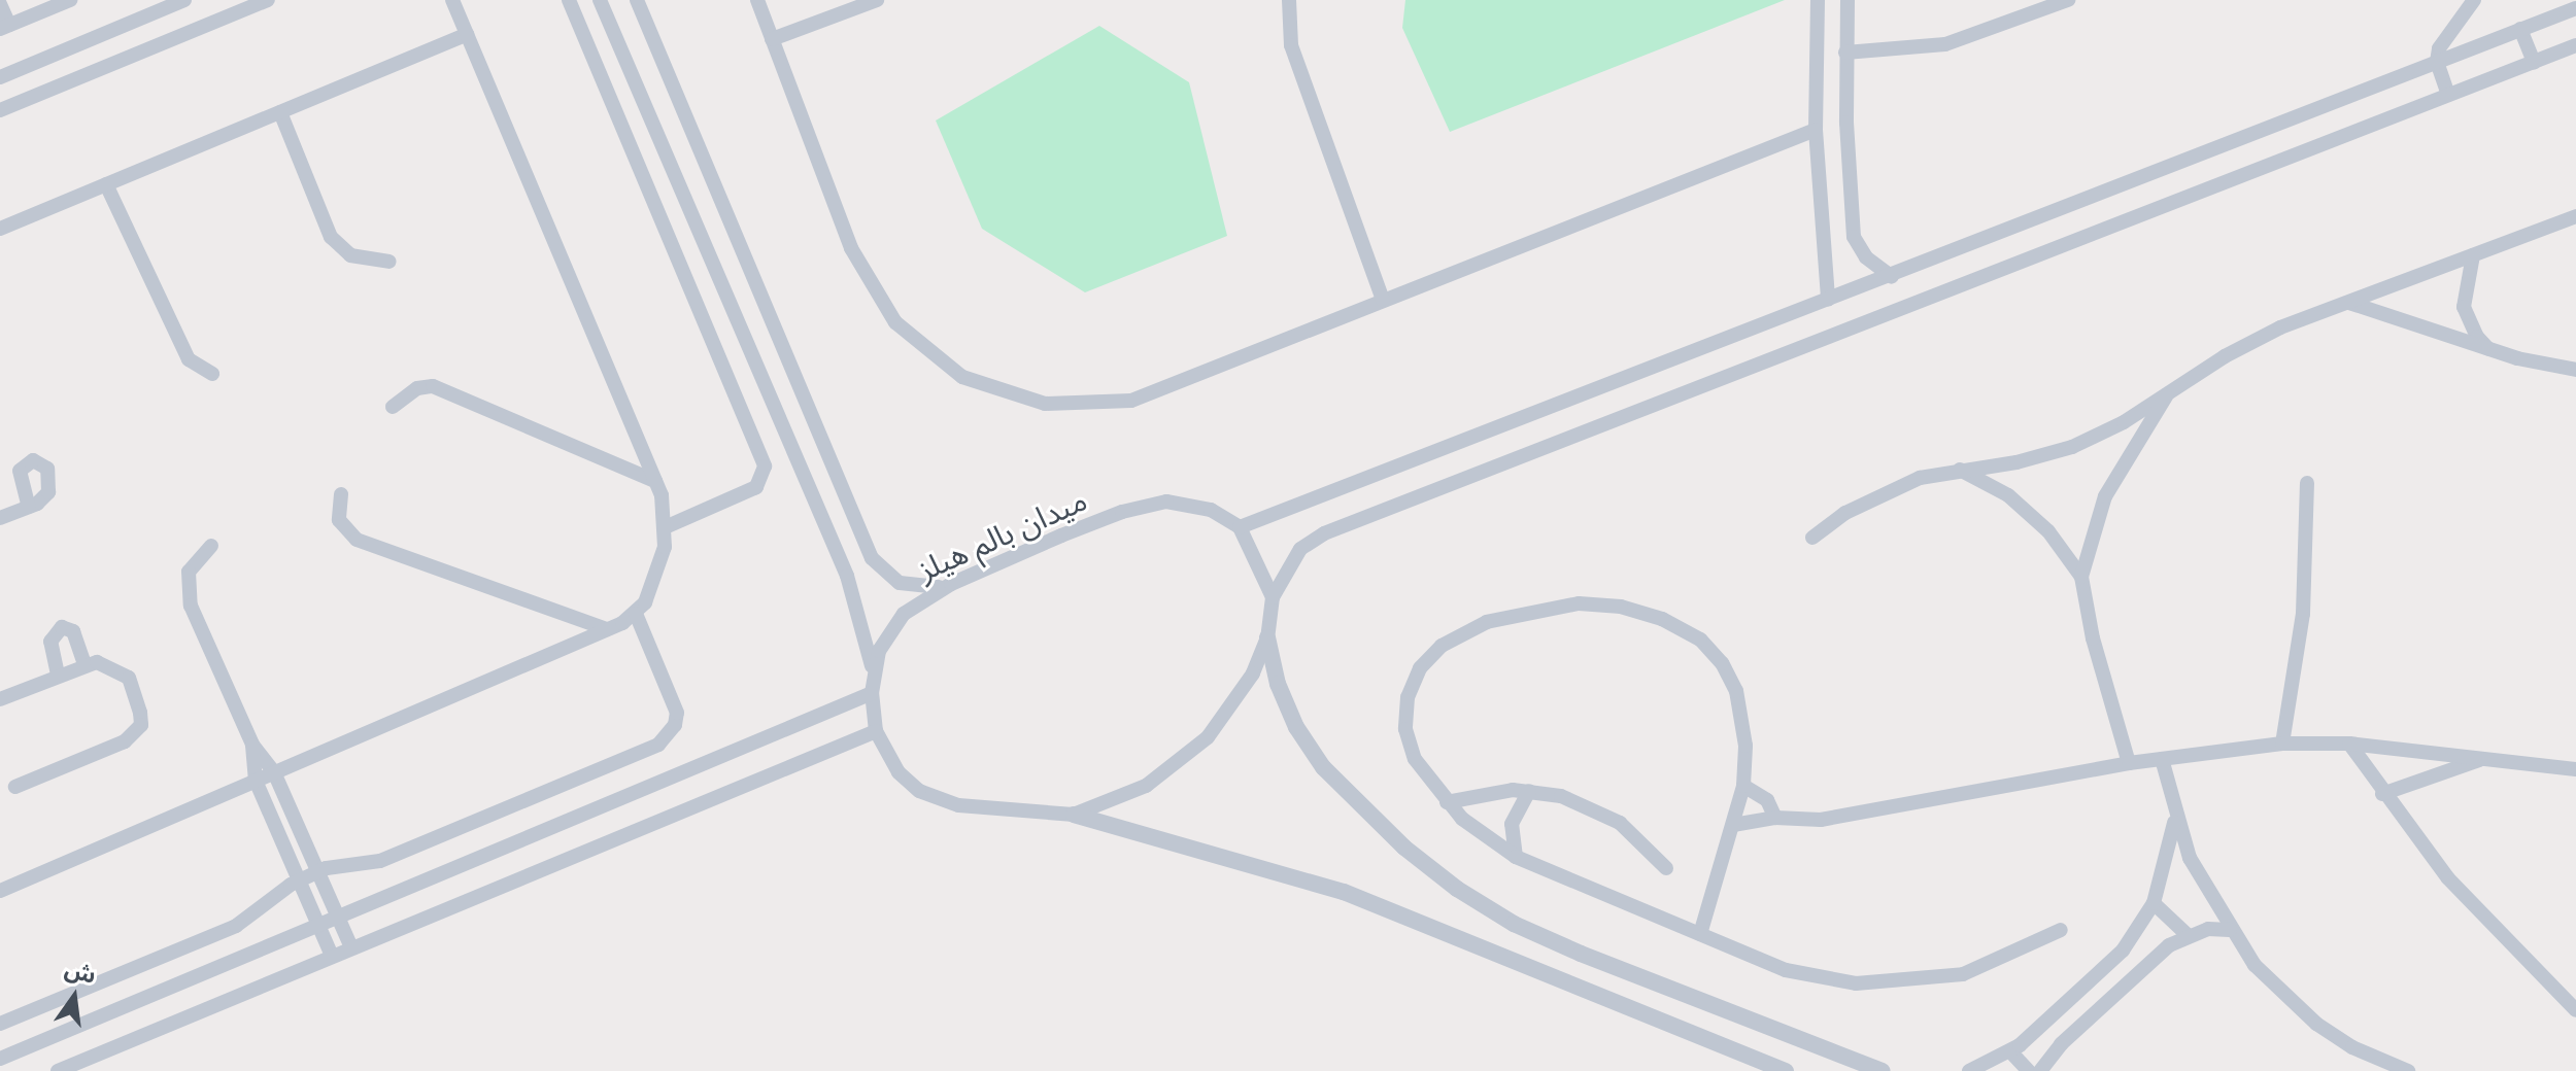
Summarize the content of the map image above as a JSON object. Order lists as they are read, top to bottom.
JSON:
{
  "streets": {
    "street": ["ميدان بالم هيلز"]
  },
  "north": "top"
}
